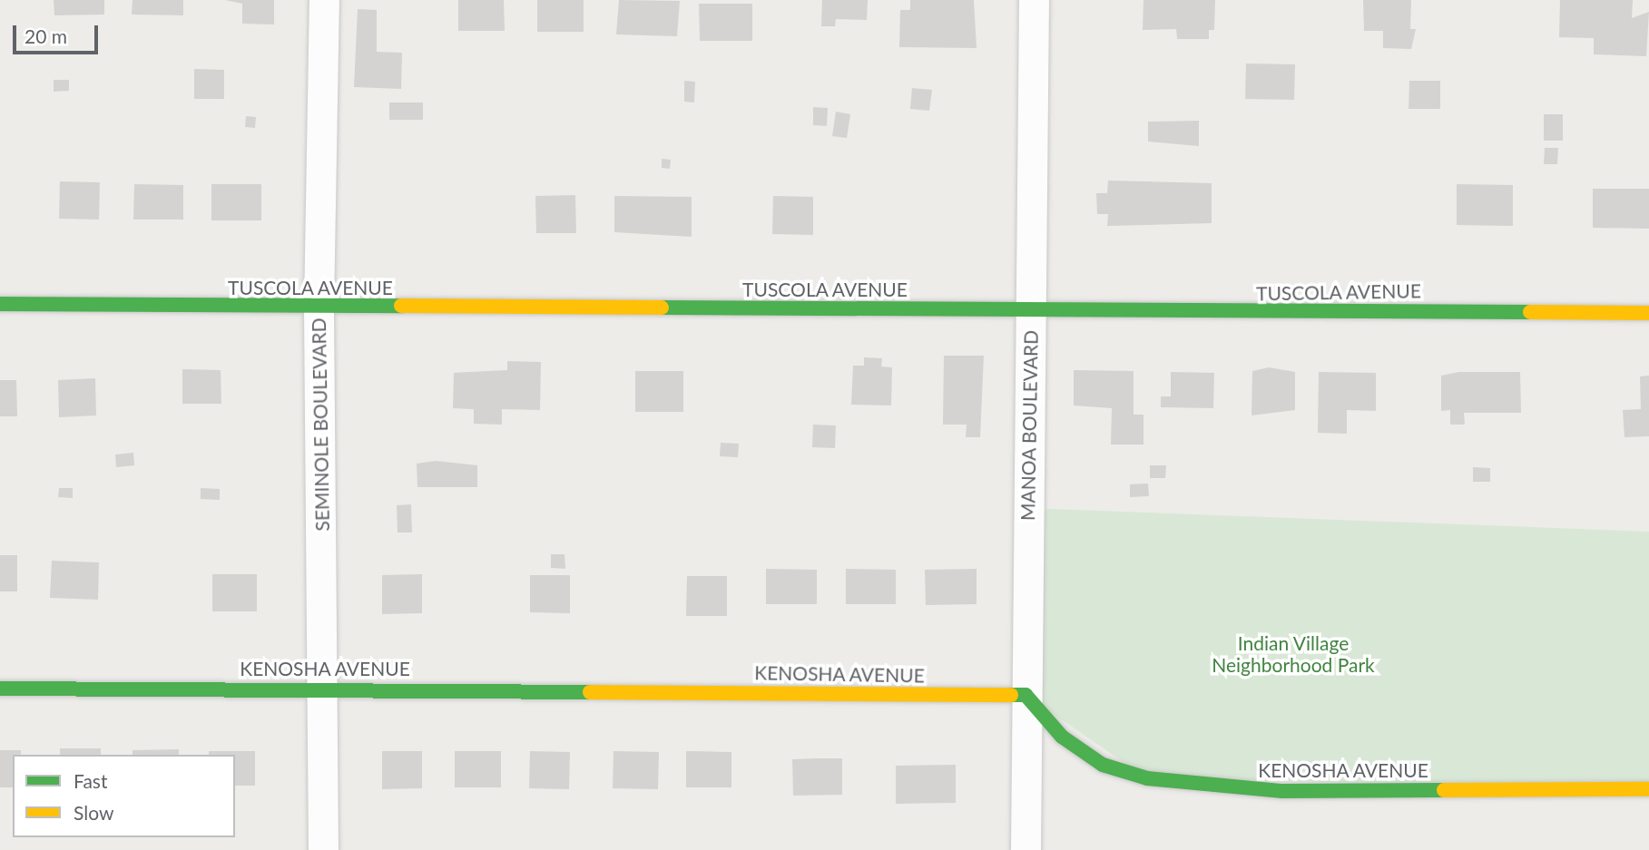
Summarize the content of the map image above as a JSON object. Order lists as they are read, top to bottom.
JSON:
{
  "streets": {
    "street": [
      "TUSCOLA AVENUE",
      "SEMINOLE BOULEVARD",
      "MANOA BOULEVARD",
      "KENOSHA AVENUE"
    ]
  },
  "crossings": [
    ["TUSCOLA AVENUE", "SEMINOLE BOULEVARD"],
    ["TUSCOLA AVENUE", "MANOA BOULEVARD"],
    ["SEMINOLE BOULEVARD", "KENOSHA AVENUE"],
    ["MANOA BOULEVARD", "KENOSHA AVENUE"]
  ],
  "parks": ["Indian Village Neighborhood Park"],
  "legend": ["Fast", "Slow"],
  "scale_bar": "20 m"
}
